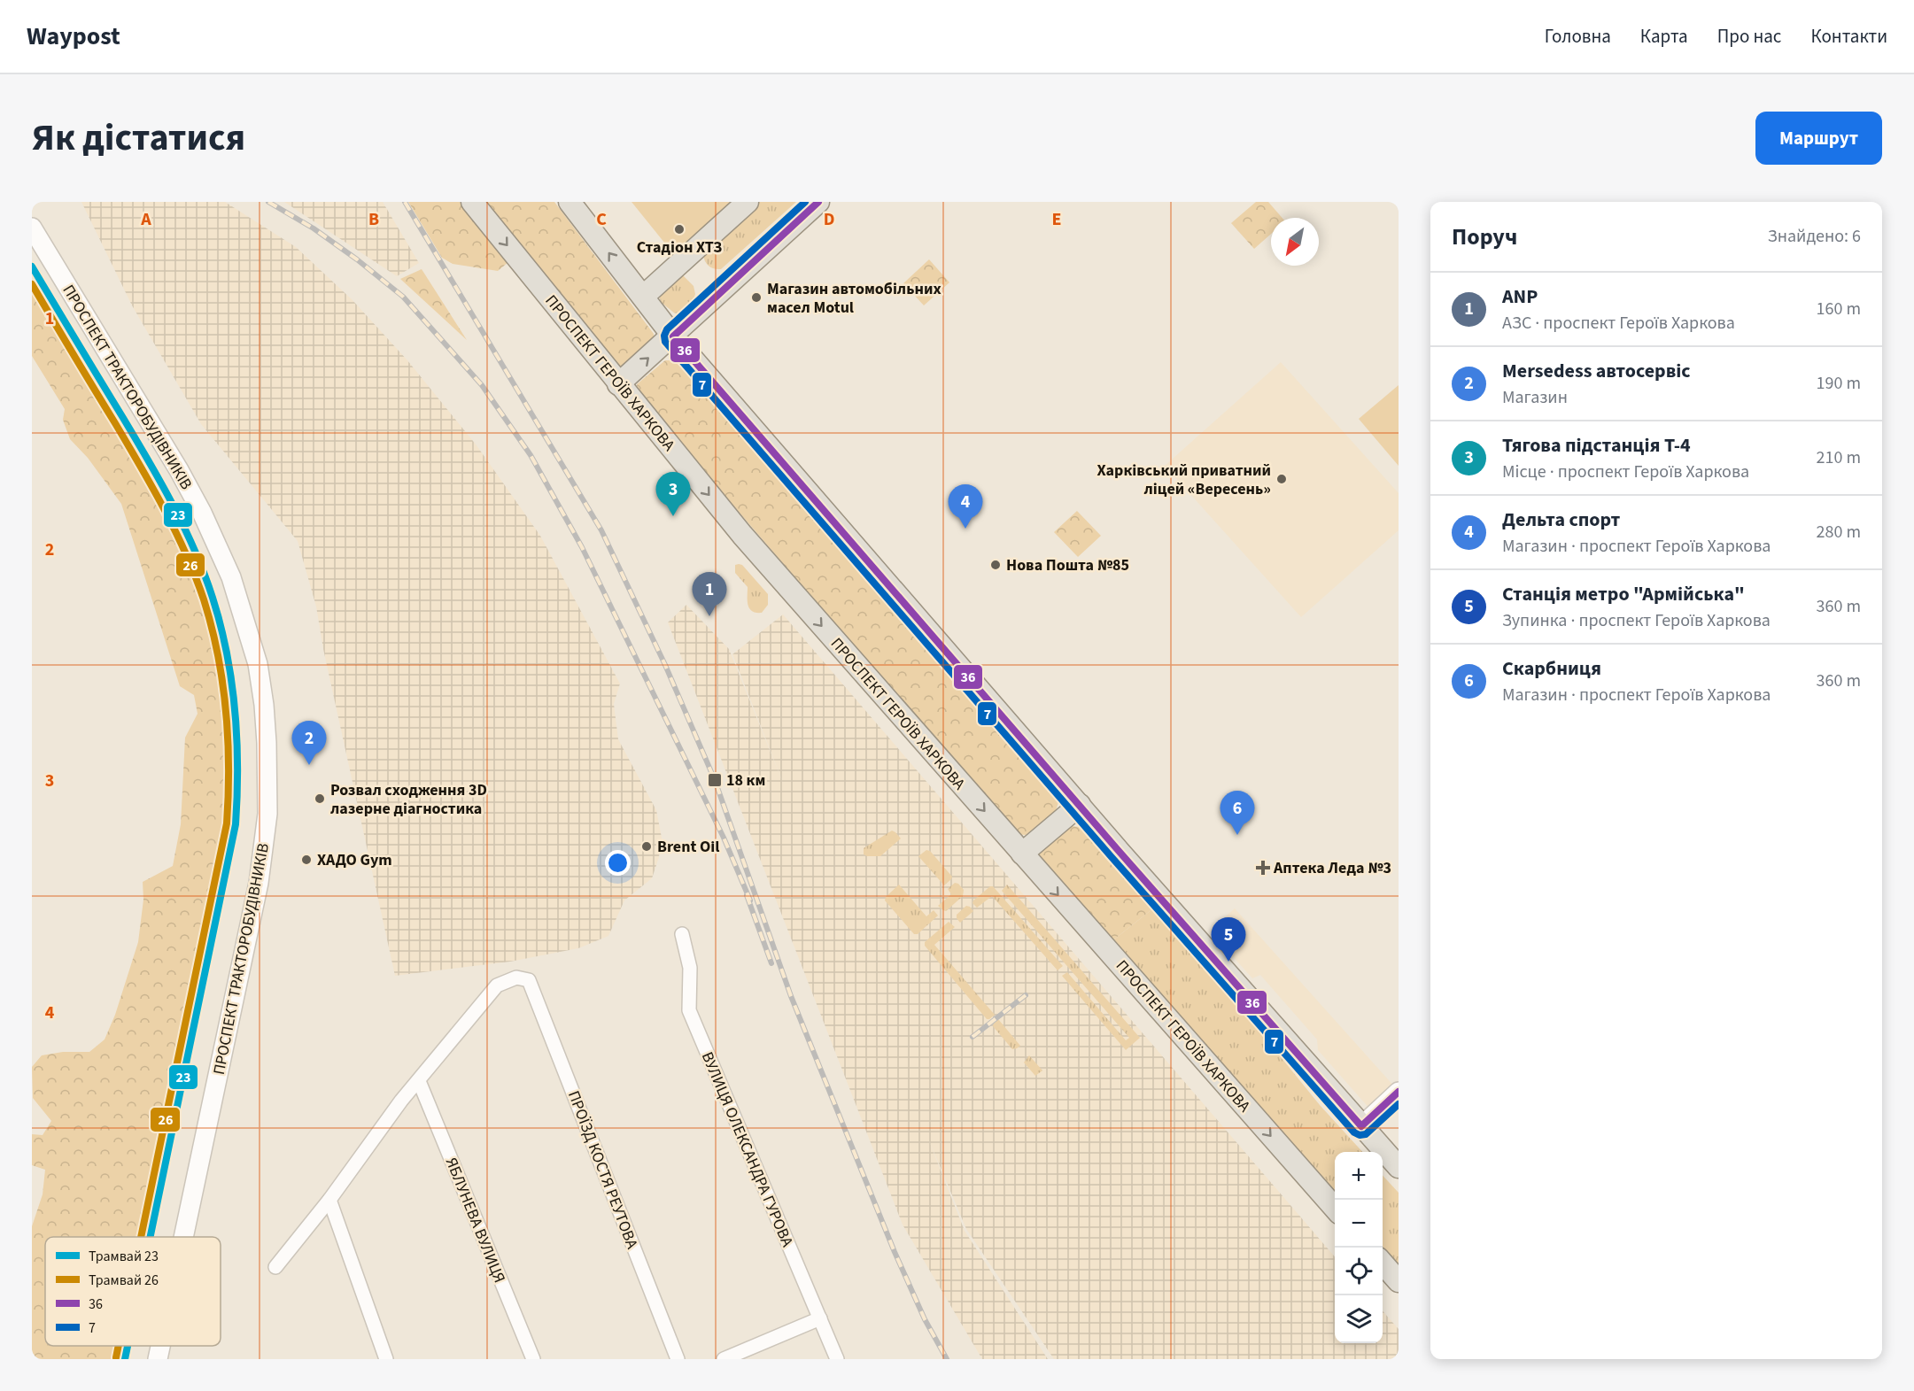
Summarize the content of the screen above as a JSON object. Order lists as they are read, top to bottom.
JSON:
{
  "streets": {
    "main road": ["ПРОСПЕКТ ГЕРОЇВ ХАРКОВА", "ПРОСПЕКТ ТРАКТОРОБУДІВНИКІВ"],
    "street": ["ВУЛИЦЯ ОЛЕКСАНДРА ГУРОВА", "ПРОЇЗД КОСТЯ РЕУТОВА", "ЯБЛУНЕВА ВУЛИЦЯ"]
  },
  "crossings": [
    ["ПРОЇЗД КОСТЯ РЕУТОВА", "ЯБЛУНЕВА ВУЛИЦЯ"]
  ],
  "places": {
    "other": [
      "Стадіон ХТЗ",
      "Магазин автомобільних масел Motul",
      "Харківський приватний ліцей «Вересень»",
      "Нова Пошта №85",
      "Розвал сходження 3D лазерне діагностика",
      "Brent Oil",
      "ХАДО Gym"
    ],
    "transit": ["18 км"],
    "health": ["Аптека Леда №3"]
  },
  "lines": [
    "transit line 36",
    "transit line 7",
    "tram line 23",
    "tram line 26"
  ],
  "legend": [
    "Трамвай 23",
    "Трамвай 26",
    "36",
    "7"
  ],
  "north": "bottom left",
  "page": {
    "header": "Waypost",
    "nav": [
      "Головна",
      "Карта",
      "Про нас",
      "Контакти"
    ],
    "title": "Як дістатися",
    "buttons": "Маршрут",
    "heading": ["Поруч", "Знайдено: 6"],
    "list": [
      {
        "mark": "1",
        "name": "ANP",
        "note": "АЗС · проспект Героїв Харкова",
        "value": "160 m"
      },
      {
        "mark": "2",
        "name": "Mersedess автосервіс",
        "note": "Магазин",
        "value": "190 m"
      },
      {
        "mark": "3",
        "name": "Тягова підстанція Т-4",
        "note": "Місце · проспект Героїв Харкова",
        "value": "210 m"
      },
      {
        "mark": "4",
        "name": "Дельта спорт",
        "note": "Магазин · проспект Героїв Харкова",
        "value": "280 m"
      },
      {
        "mark": "5",
        "name": "Станція метро \"Армійська\"",
        "note": "Зупинка · проспект Героїв Харкова",
        "value": "360 m"
      },
      {
        "mark": "6",
        "name": "Скарбниця",
        "note": "Магазин · проспект Героїв Харкова",
        "value": "360 m"
      }
    ],
    "pins": [
      "3",
      "4",
      "1",
      "2",
      "6",
      "5"
    ],
    "map_buttons": ["+", "−"]
  },
  "grid": {
    "columns": [
      "A",
      "B",
      "C",
      "D",
      "E"
    ],
    "rows": [
      "1",
      "2",
      "3",
      "4"
    ]
  }
}
